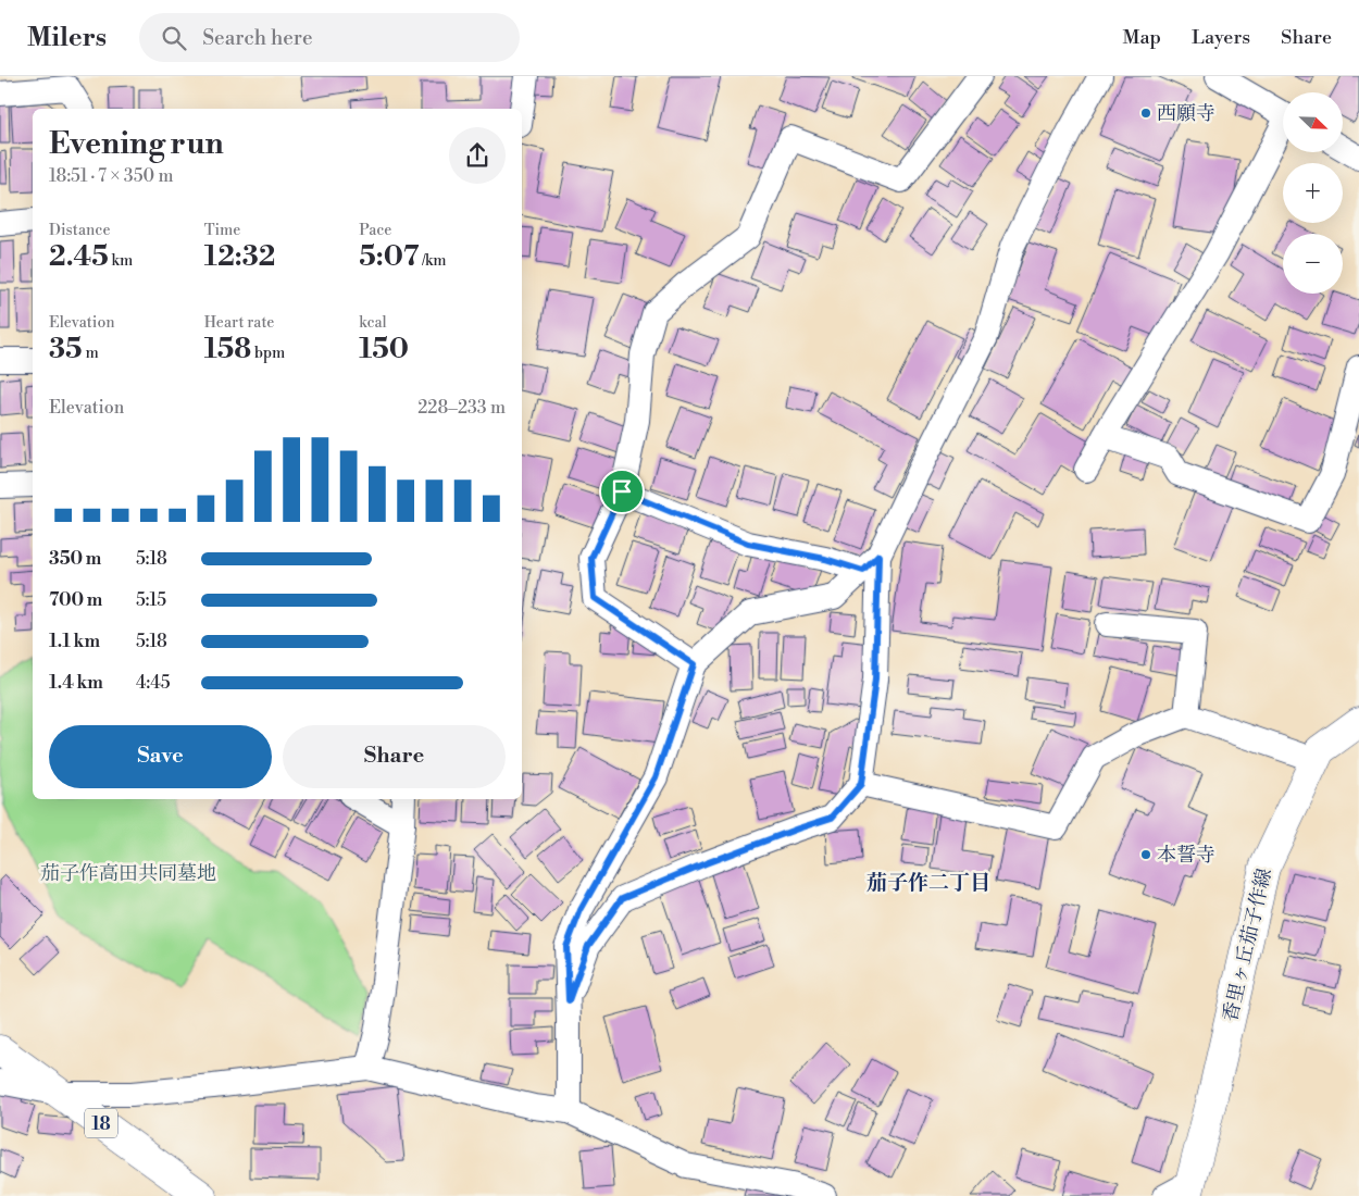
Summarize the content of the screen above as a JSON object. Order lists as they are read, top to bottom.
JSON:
{
  "streets": {
    "street": ["香里ヶ丘茄子作線", "18"]
  },
  "districts": ["茄子作二丁目"],
  "parks": ["茄子作高田共同墓地"],
  "places": ["西願寺", "本誓寺"],
  "north": "bottom right",
  "page": {
    "header": "Milers",
    "search": "Search here",
    "nav": ["Map", "Layers", "Share"],
    "map_buttons": ["+", "−"],
    "heading": ["Evening run", "18:51 · 7 × 350 m"],
    "stats": [
      ["Distance", "2.45 km"],
      ["Time", "12:32"],
      ["Pace", "5:07 /km"],
      ["Elevation", "35 m"],
      ["Heart rate", "158 bpm"],
      ["kcal", "150"]
    ],
    "chart": ["Elevation", "228–233 m"],
    "list": [
      {
        "name": "350 m",
        "note": "5:18"
      },
      {
        "name": "700 m",
        "note": "5:15"
      },
      {
        "name": "1.1 km",
        "note": "5:18"
      },
      {
        "name": "1.4 km",
        "note": "4:45"
      }
    ],
    "buttons": ["Save", "Share"]
  }
}
